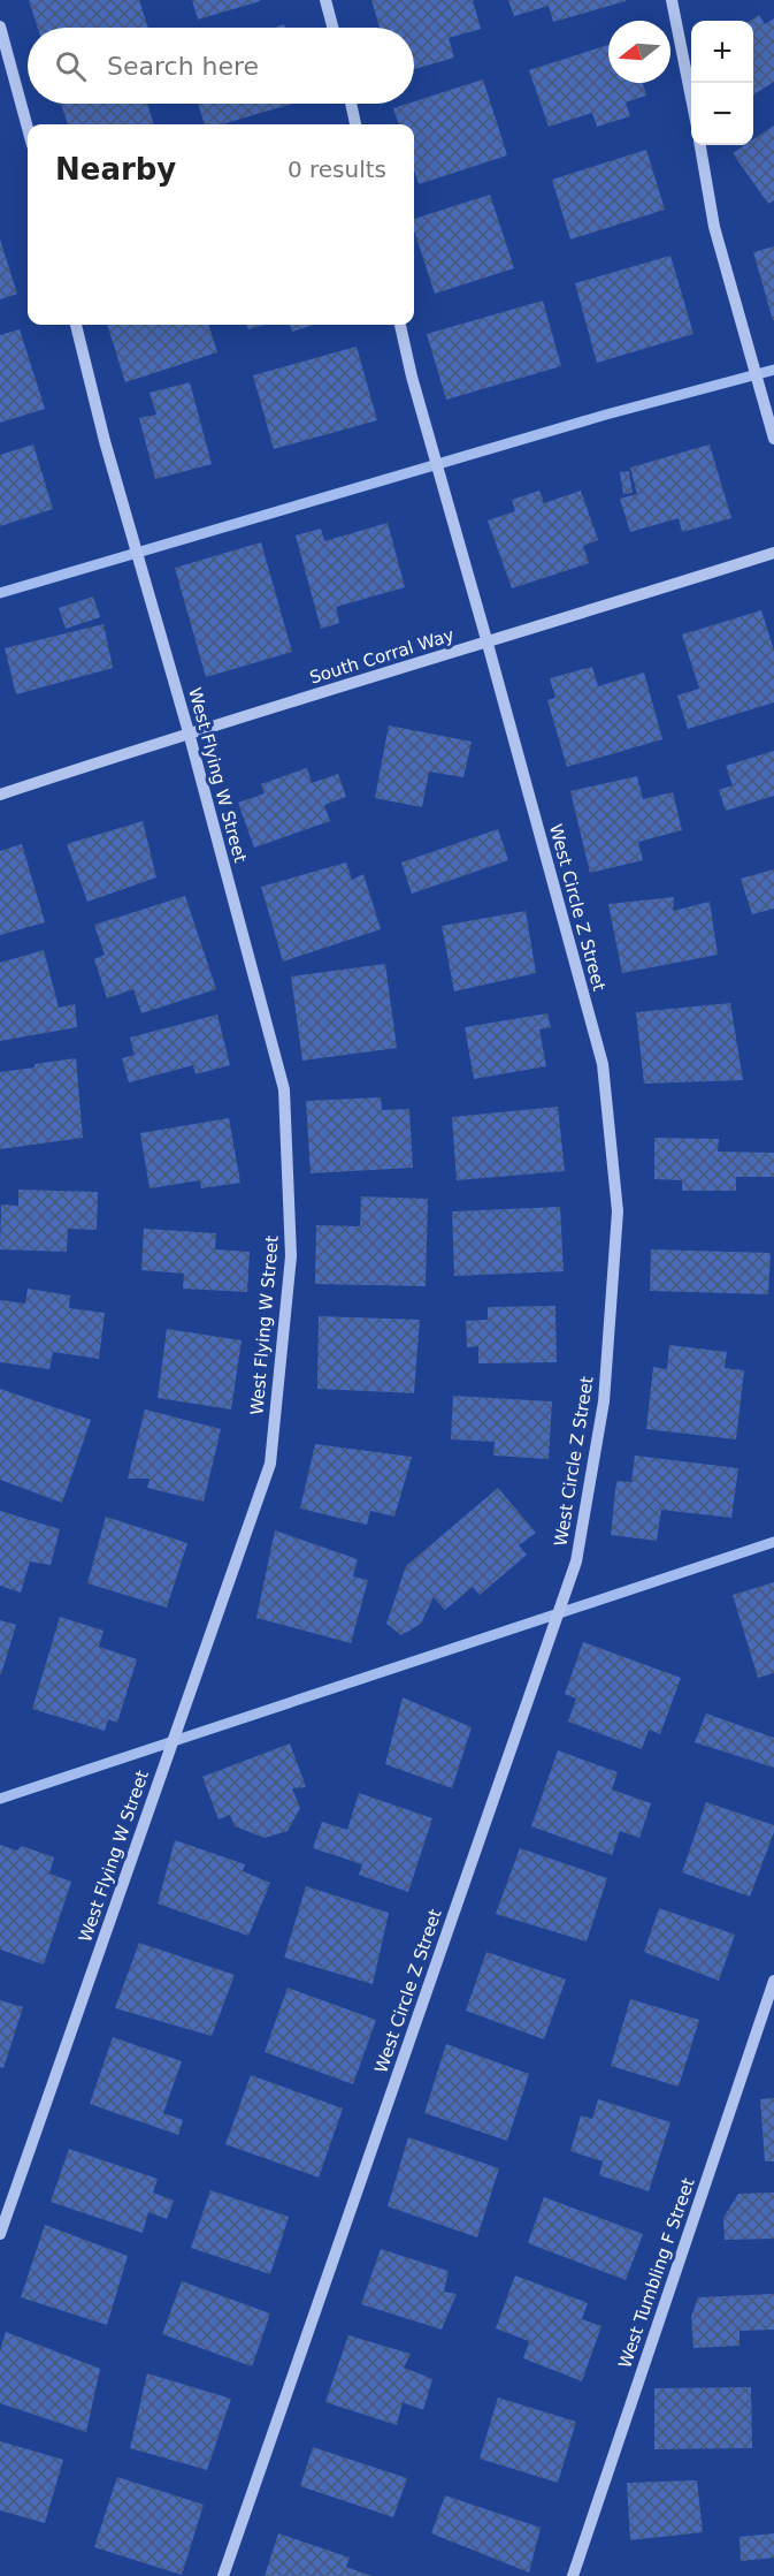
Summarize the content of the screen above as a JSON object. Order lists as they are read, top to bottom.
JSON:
{
  "streets": {
    "street": [
      "South Corral Way",
      "West Flying W Street",
      "West Circle Z Street",
      "West Tumbling F Street"
    ]
  },
  "crossings": [
    ["South Corral Way", "West Flying W Street"],
    ["South Corral Way", "West Circle Z Street"]
  ],
  "north": "left",
  "page": {
    "map_buttons": ["+", "−"],
    "search": "Search here",
    "heading": ["Nearby", "0 results"]
  }
}
